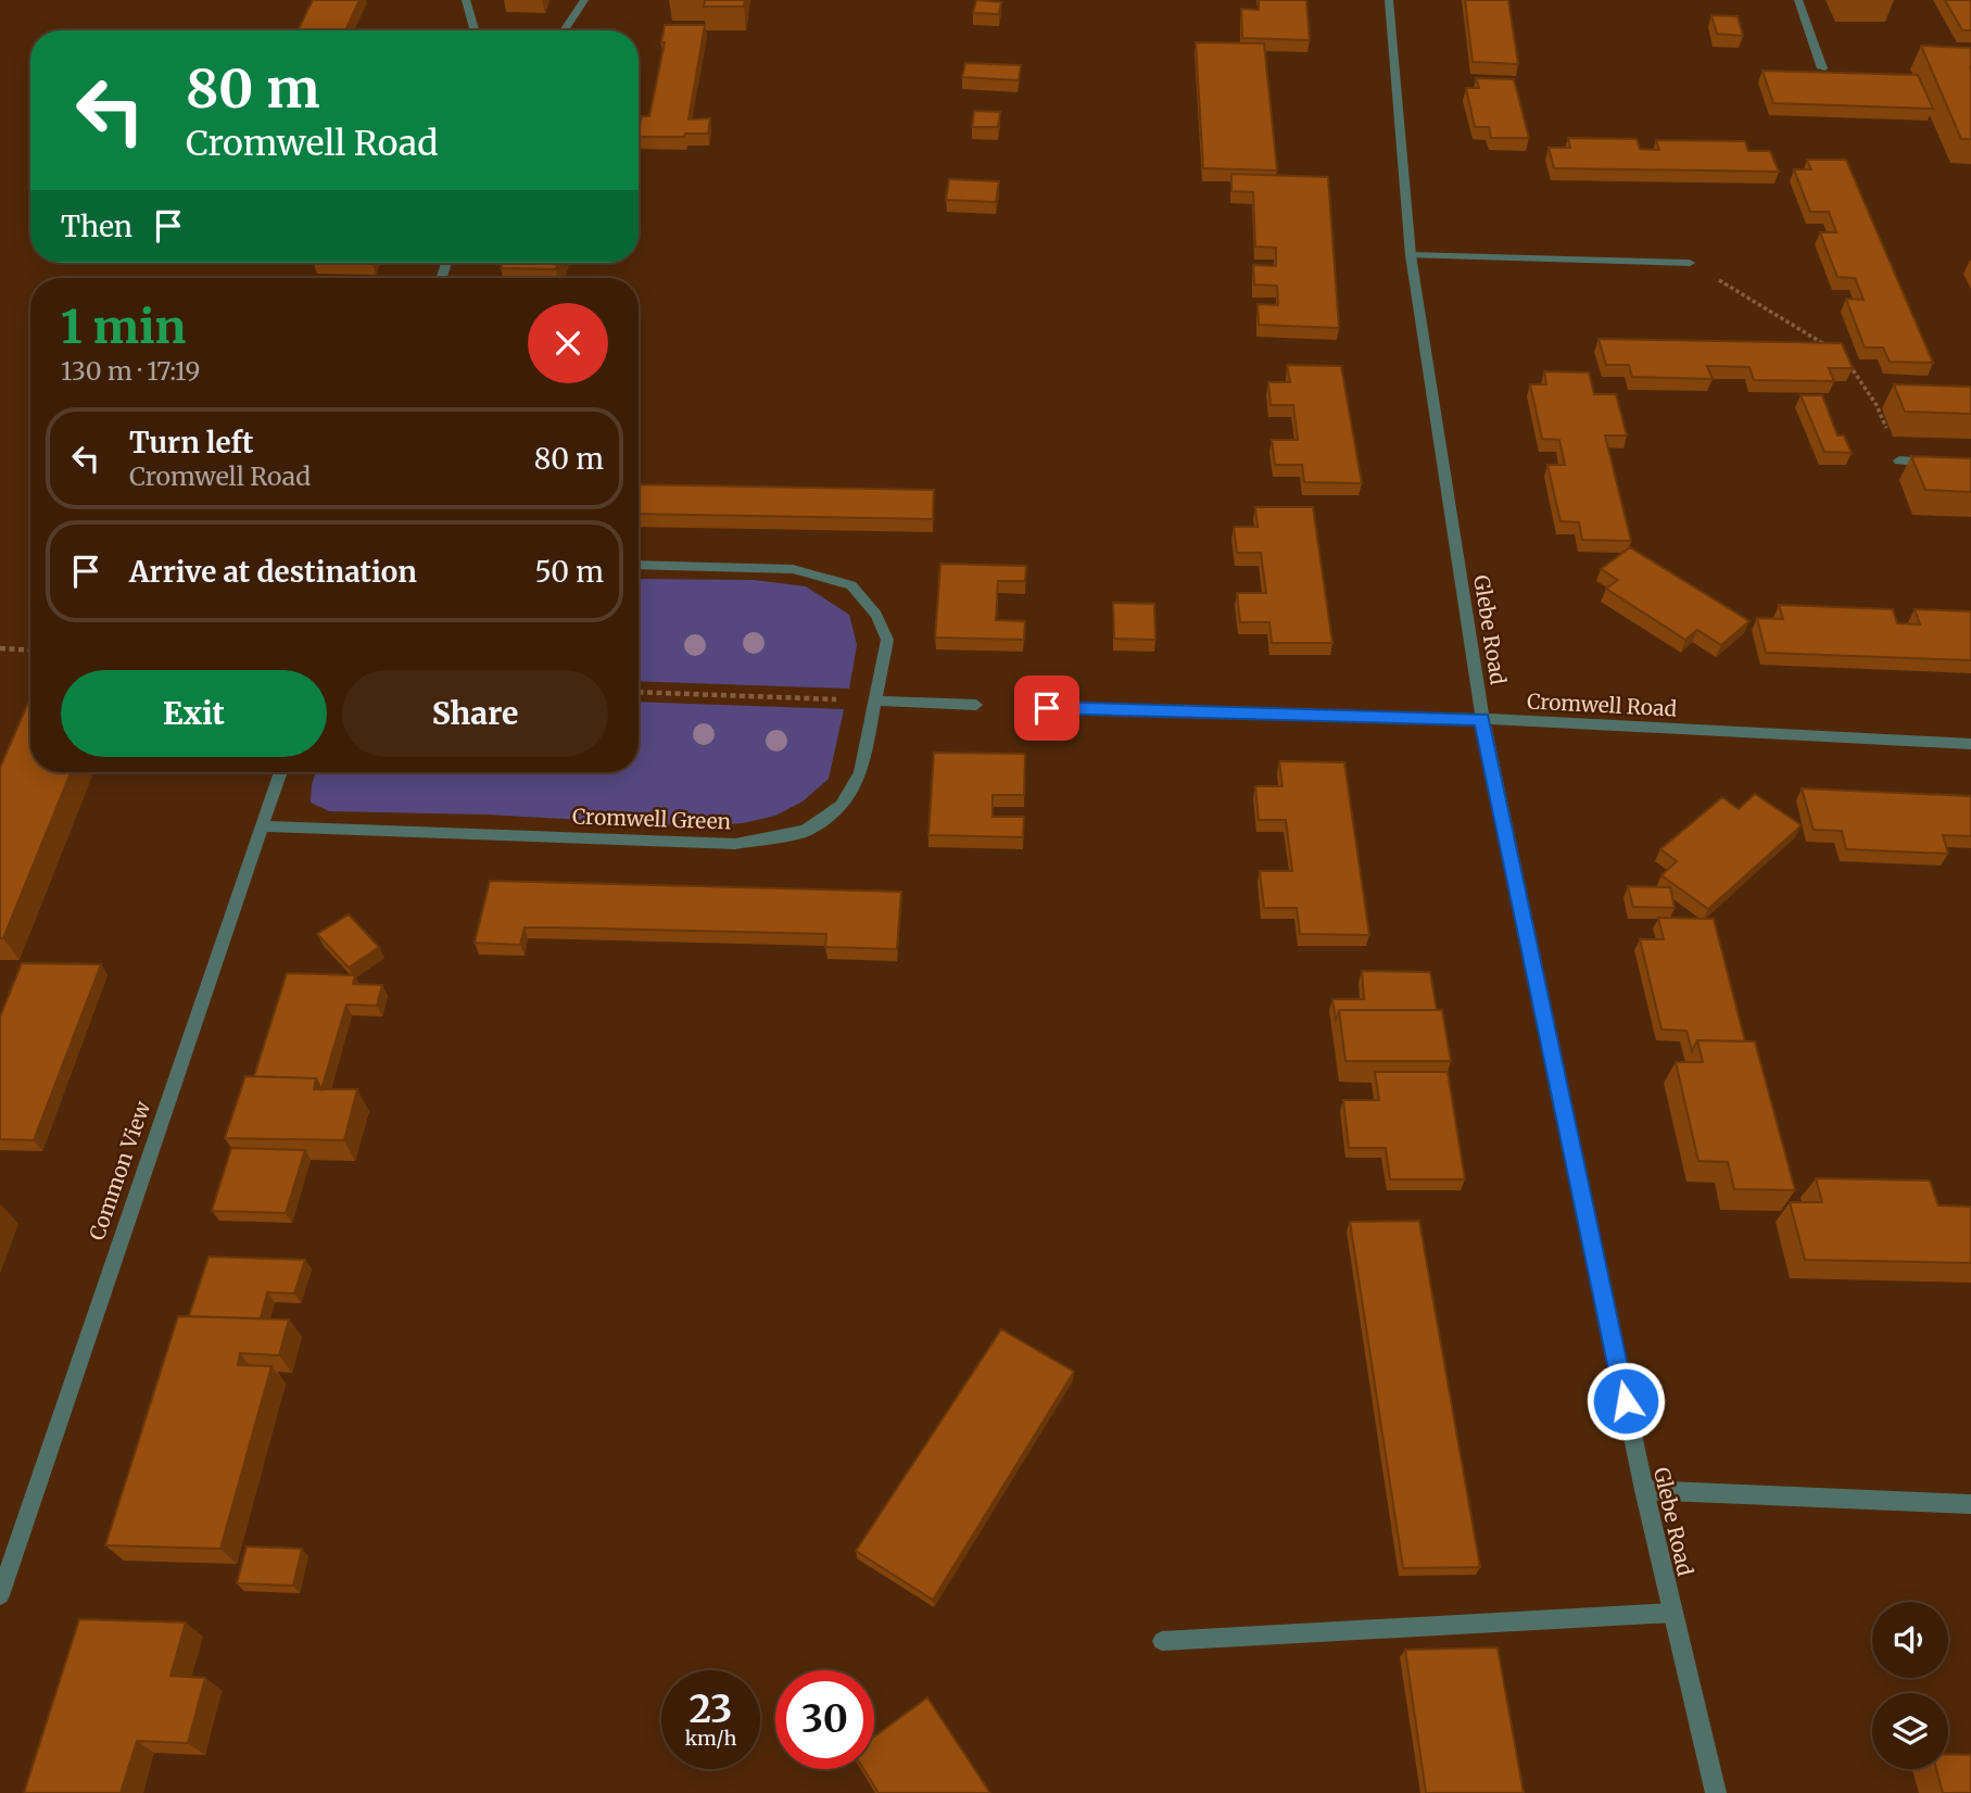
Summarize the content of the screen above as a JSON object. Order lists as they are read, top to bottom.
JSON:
{
  "streets": {
    "street": [
      "Glebe Road",
      "Cromwell Road",
      "Cromwell Green",
      "Common View"
    ]
  },
  "crossings": [
    ["Glebe Road", "Cromwell Road"],
    ["Cromwell Green", "Common View"]
  ],
  "page": {
    "turn": ["80 m", "Cromwell Road"],
    "then": "Then",
    "heading": ["1 min", "130 m · 17:19"],
    "list": [
      {
        "name": "Turn left",
        "note": "Cromwell Road",
        "value": "80 m"
      },
      {
        "name": "Arrive at destination",
        "value": "50 m"
      }
    ],
    "buttons": ["Exit", "Share"],
    "speed": "23 km/h",
    "limit": "30"
  }
}
